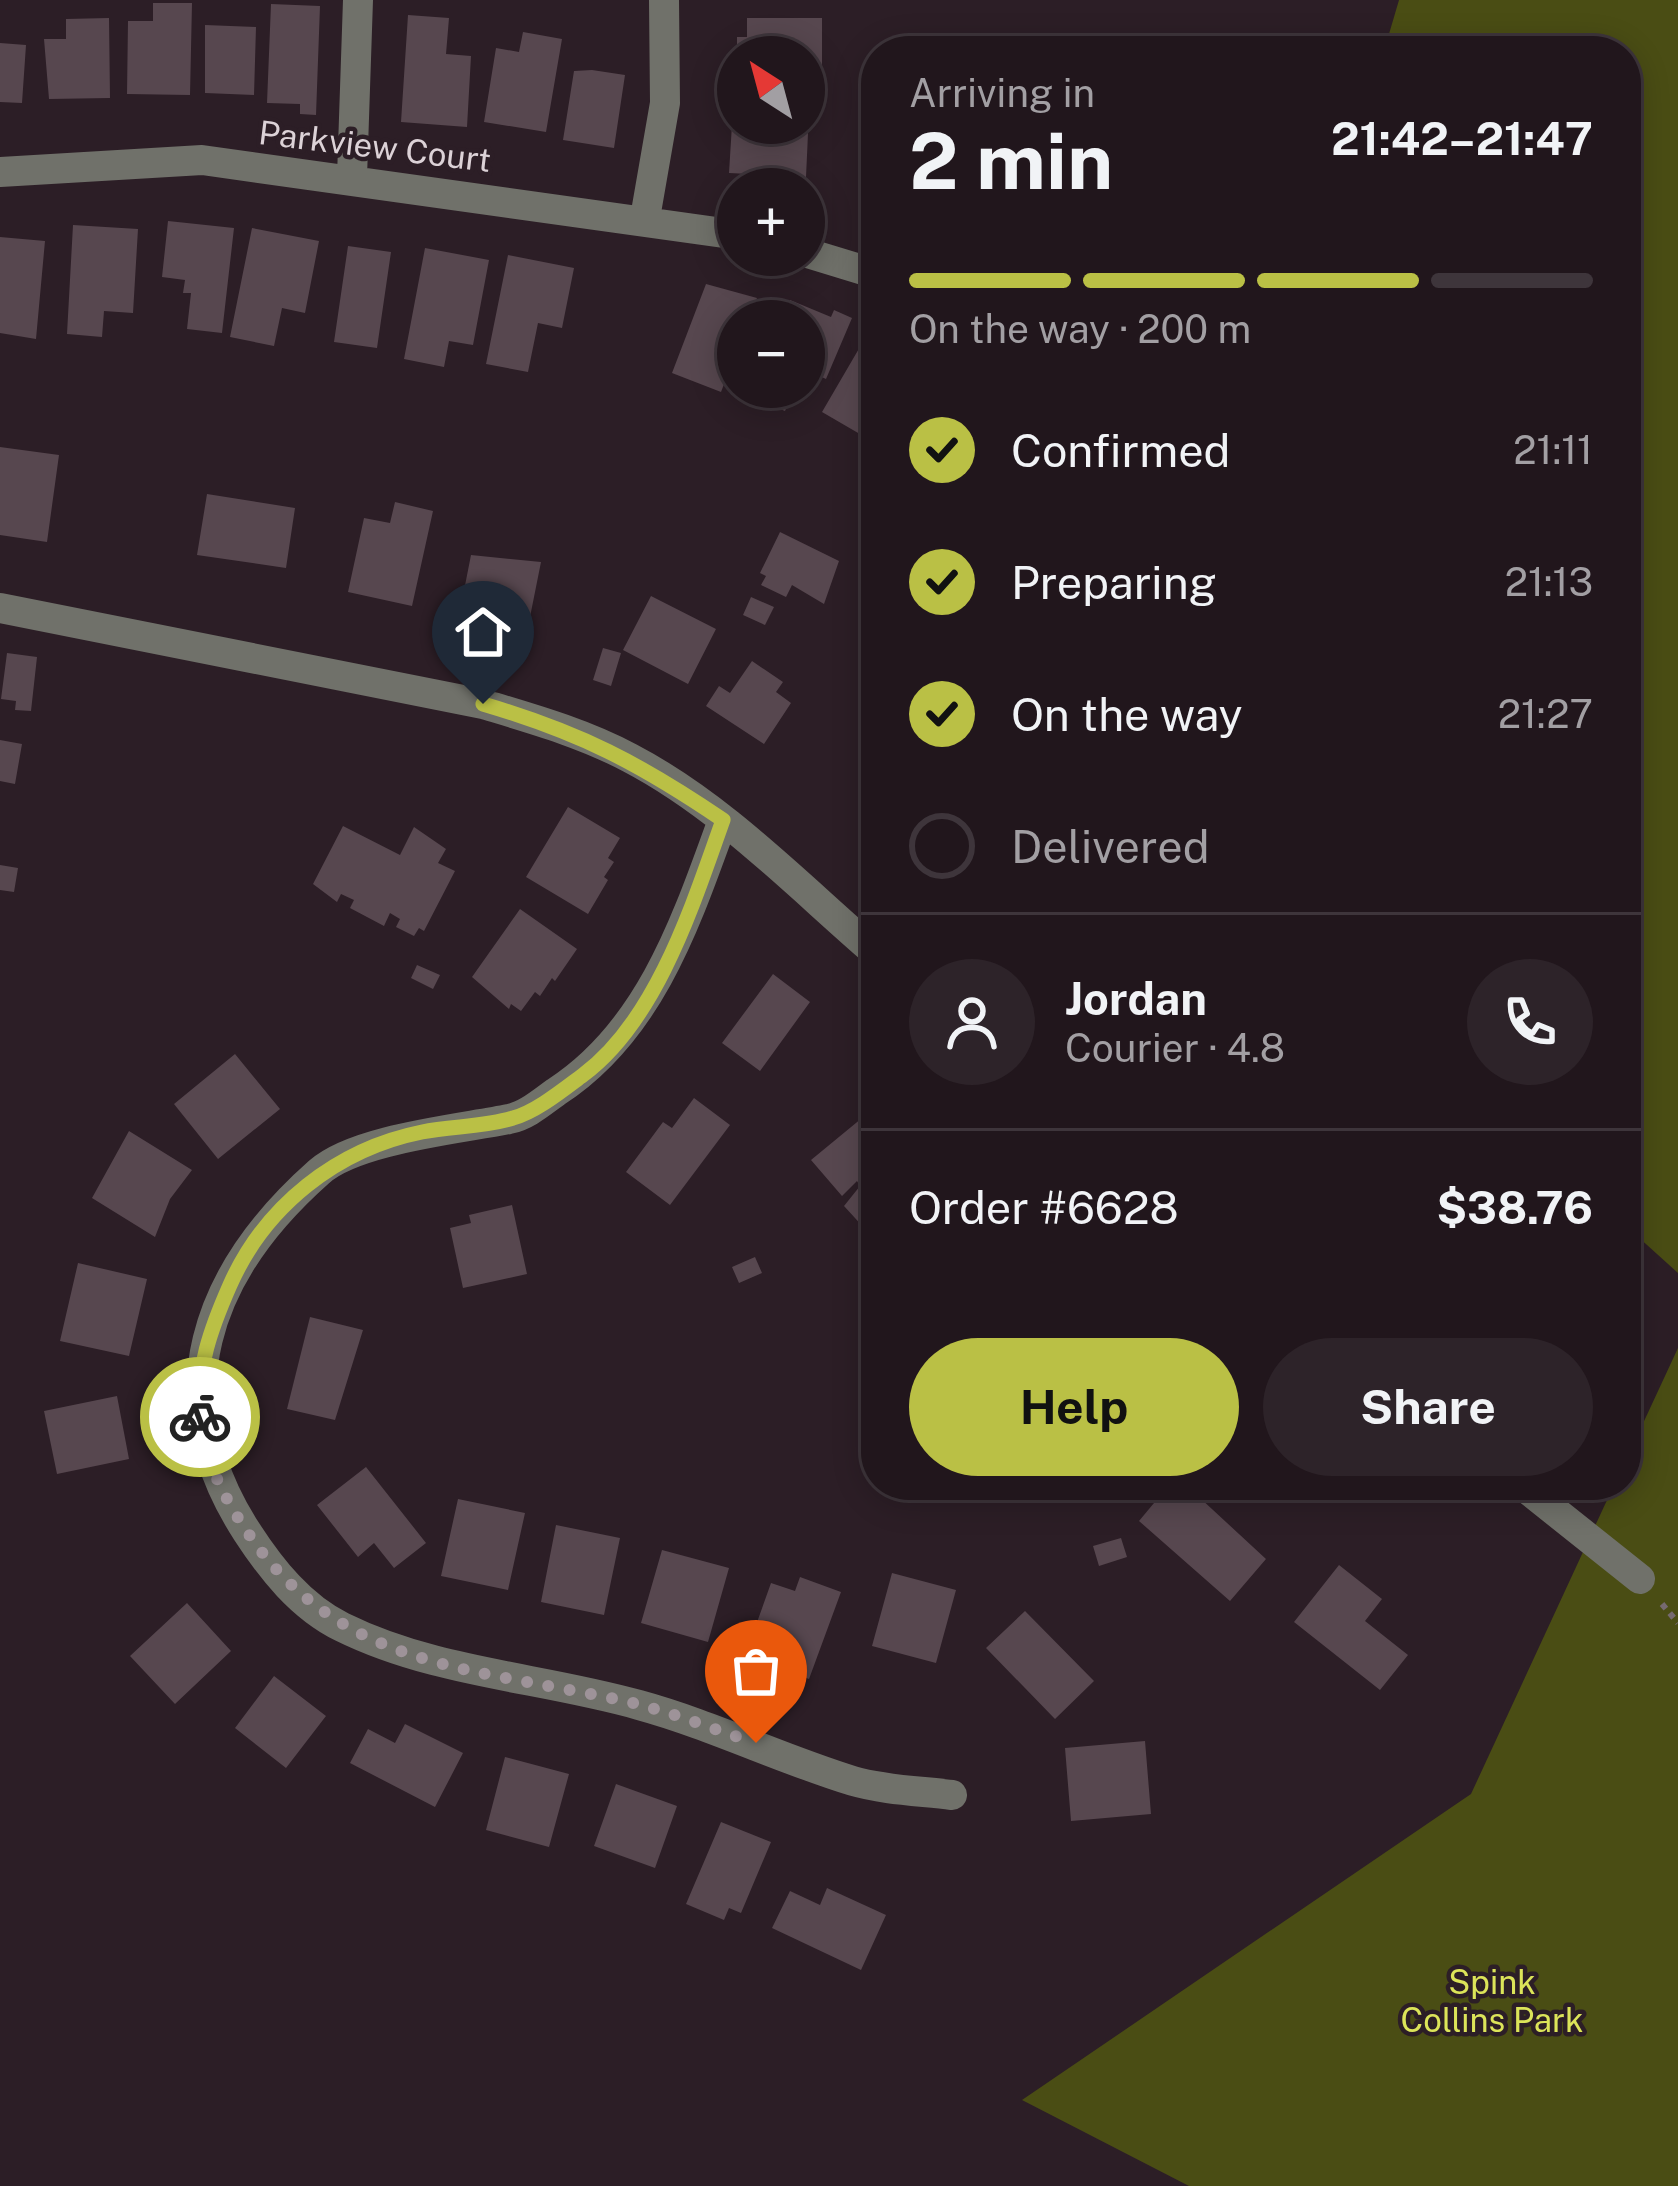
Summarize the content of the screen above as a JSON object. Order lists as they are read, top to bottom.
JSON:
{
  "streets": {
    "street": ["Parkview Court"]
  },
  "parks": ["Spink Collins Park"],
  "north": "top left",
  "page": {
    "map_buttons": ["+", "−"],
    "heading": ["2 min", "Arriving in", "21:42–21:47"],
    "panel": [
      "Jordan",
      "Courier · 4.8",
      "Order #6628",
      "$38.76"
    ],
    "bar": "On the way · 200 m",
    "list": [
      ["Confirmed", "21:11"],
      ["Preparing", "21:13"],
      ["On the way", "21:27"],
      "Delivered"
    ],
    "buttons": ["Help", "Share"]
  }
}
